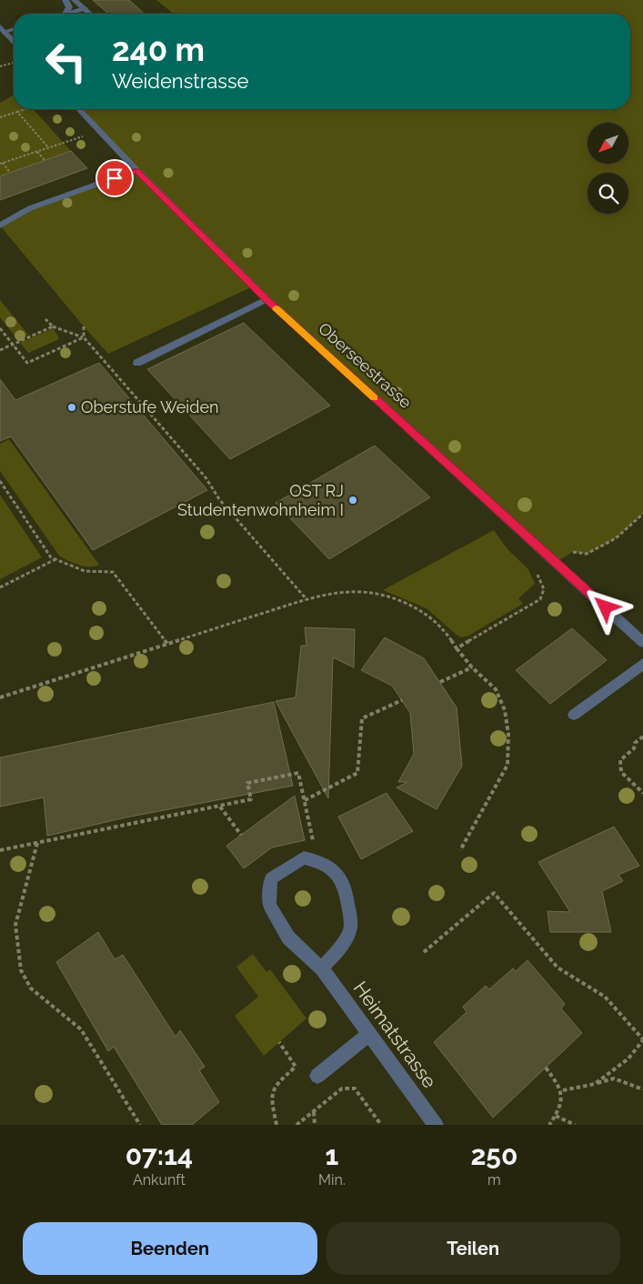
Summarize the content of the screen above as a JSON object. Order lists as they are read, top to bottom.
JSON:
{
  "streets": {
    "street": ["Oberseestrasse", "Heimatstrasse"]
  },
  "places": ["Oberstufe Weiden", "OST RJ Studentenwohnheim I"],
  "north": "bottom left",
  "page": {
    "turn": ["240 m", "Weidenstrasse"],
    "eta": [
      "07:14",
      "Ankunft",
      "1",
      "Min.",
      "250",
      "m"
    ],
    "buttons": ["Beenden", "Teilen"]
  }
}
